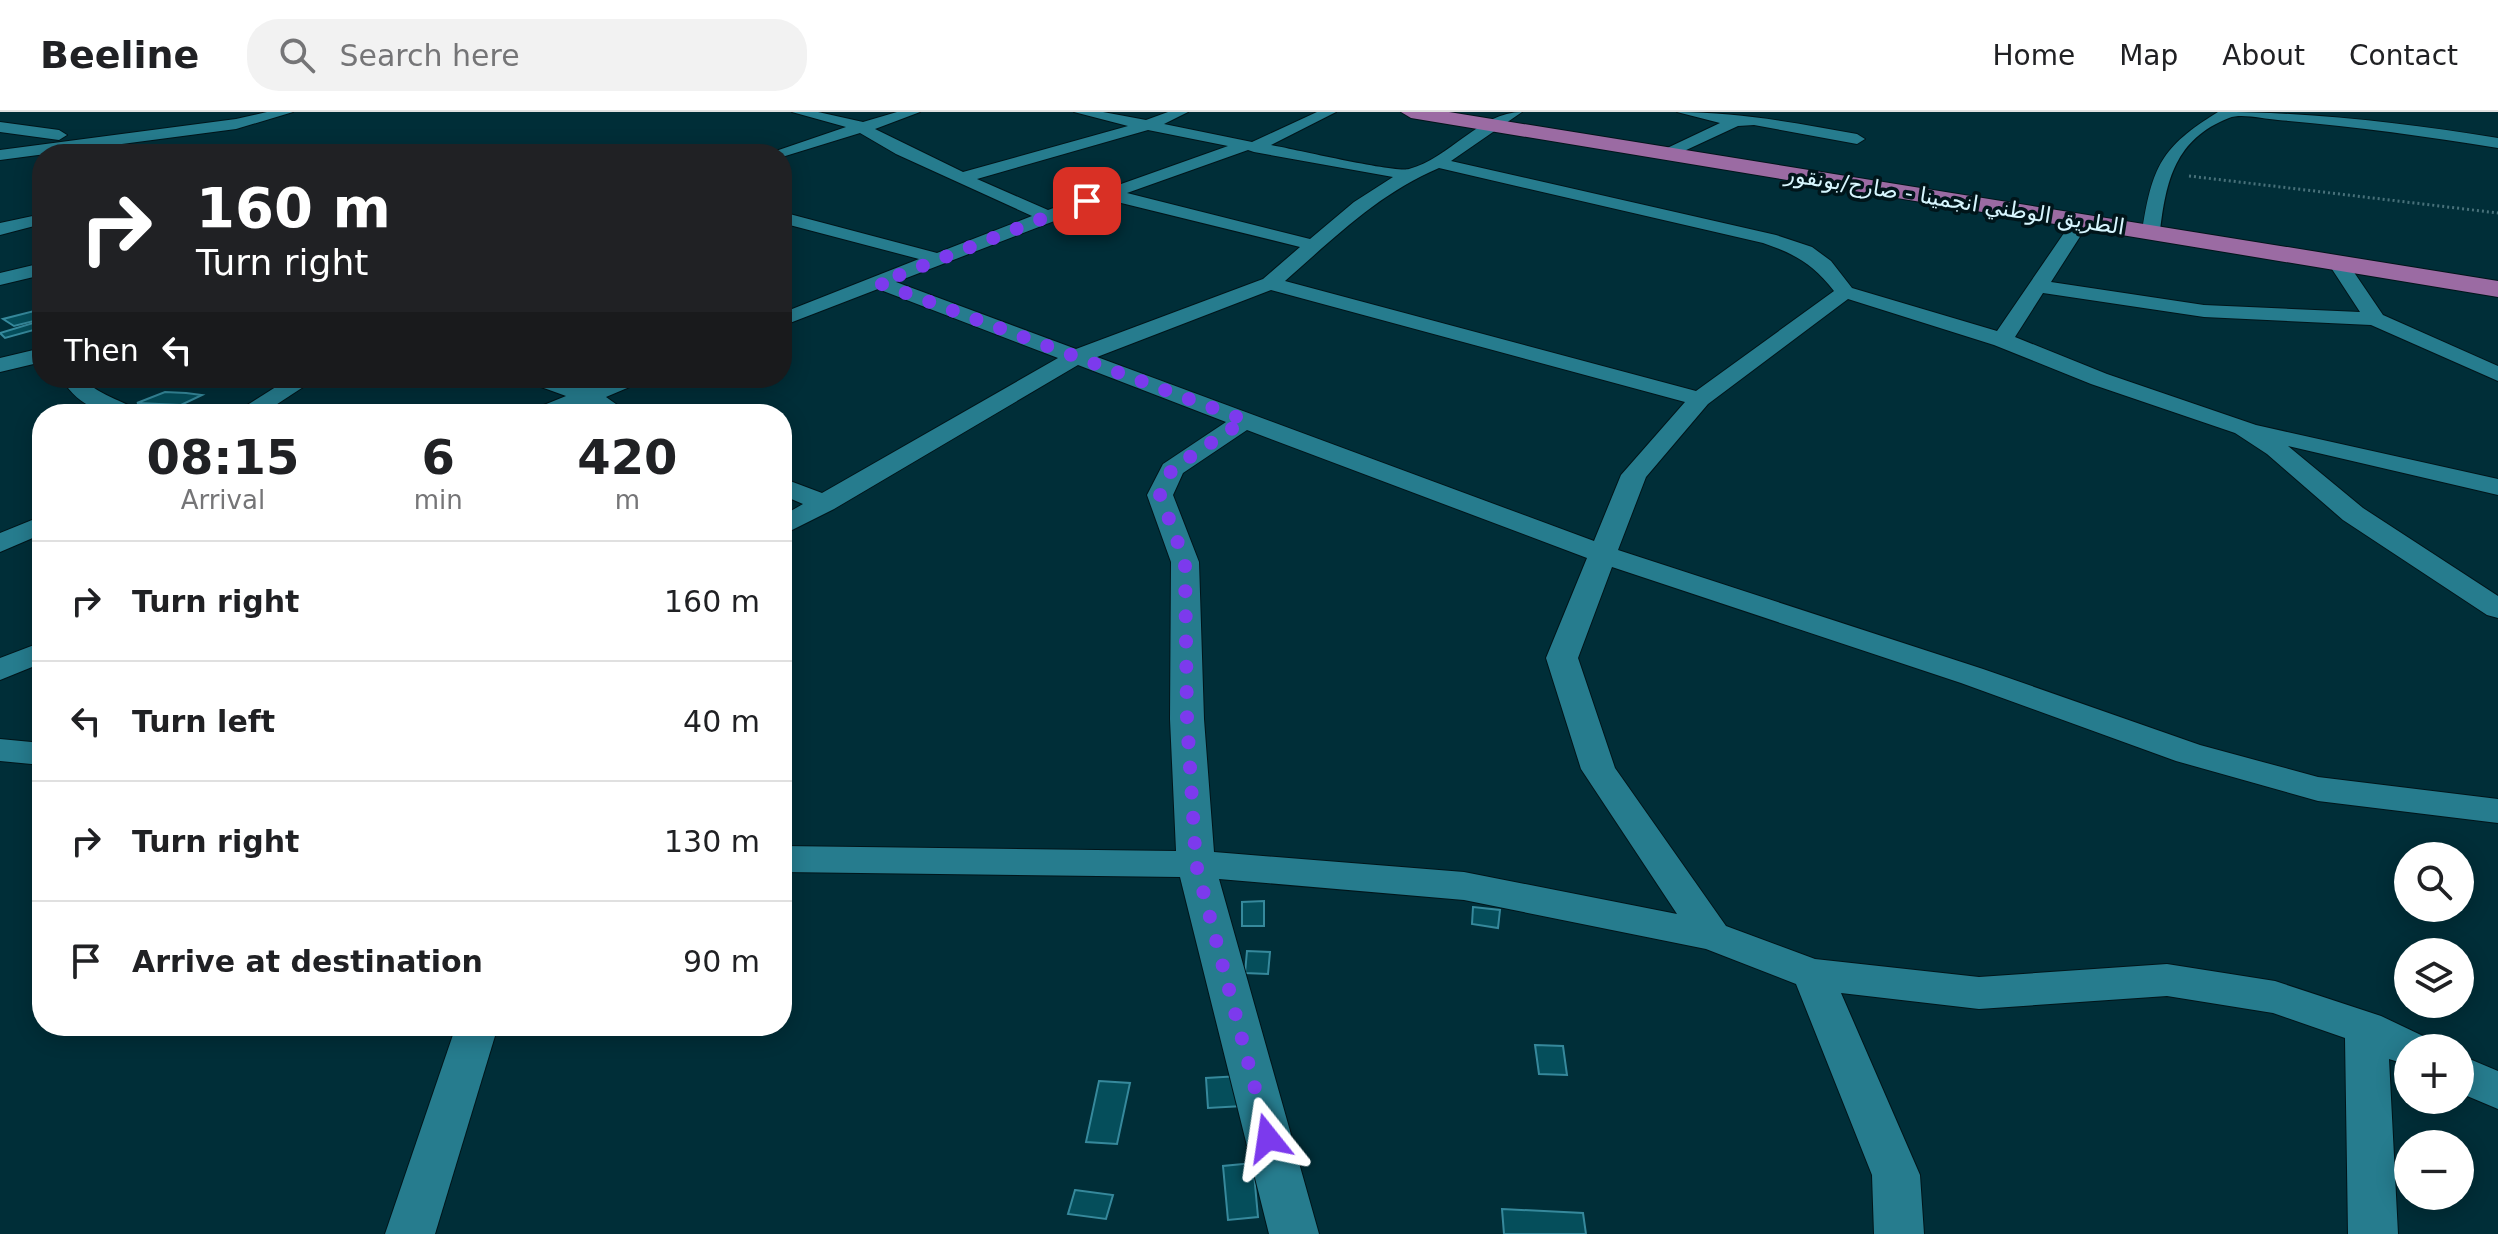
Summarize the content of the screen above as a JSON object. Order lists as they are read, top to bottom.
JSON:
{
  "streets": {
    "highway": ["الطريق الوطني انجمينا - صارح/بونقور"]
  },
  "page": {
    "header": "Beeline",
    "search": "Search here",
    "nav": [
      "Home",
      "Map",
      "About",
      "Contact"
    ],
    "turn": ["160 m", "Turn right"],
    "then": "Then",
    "eta": [
      "08:15",
      "Arrival",
      "6",
      "min",
      "420",
      "m"
    ],
    "list": [
      {
        "name": "Turn right",
        "value": "160 m"
      },
      {
        "name": "Turn left",
        "value": "40 m"
      },
      {
        "name": "Turn right",
        "value": "130 m"
      },
      {
        "name": "Arrive at destination",
        "value": "90 m"
      }
    ],
    "map_buttons": ["+", "−"]
  }
}
